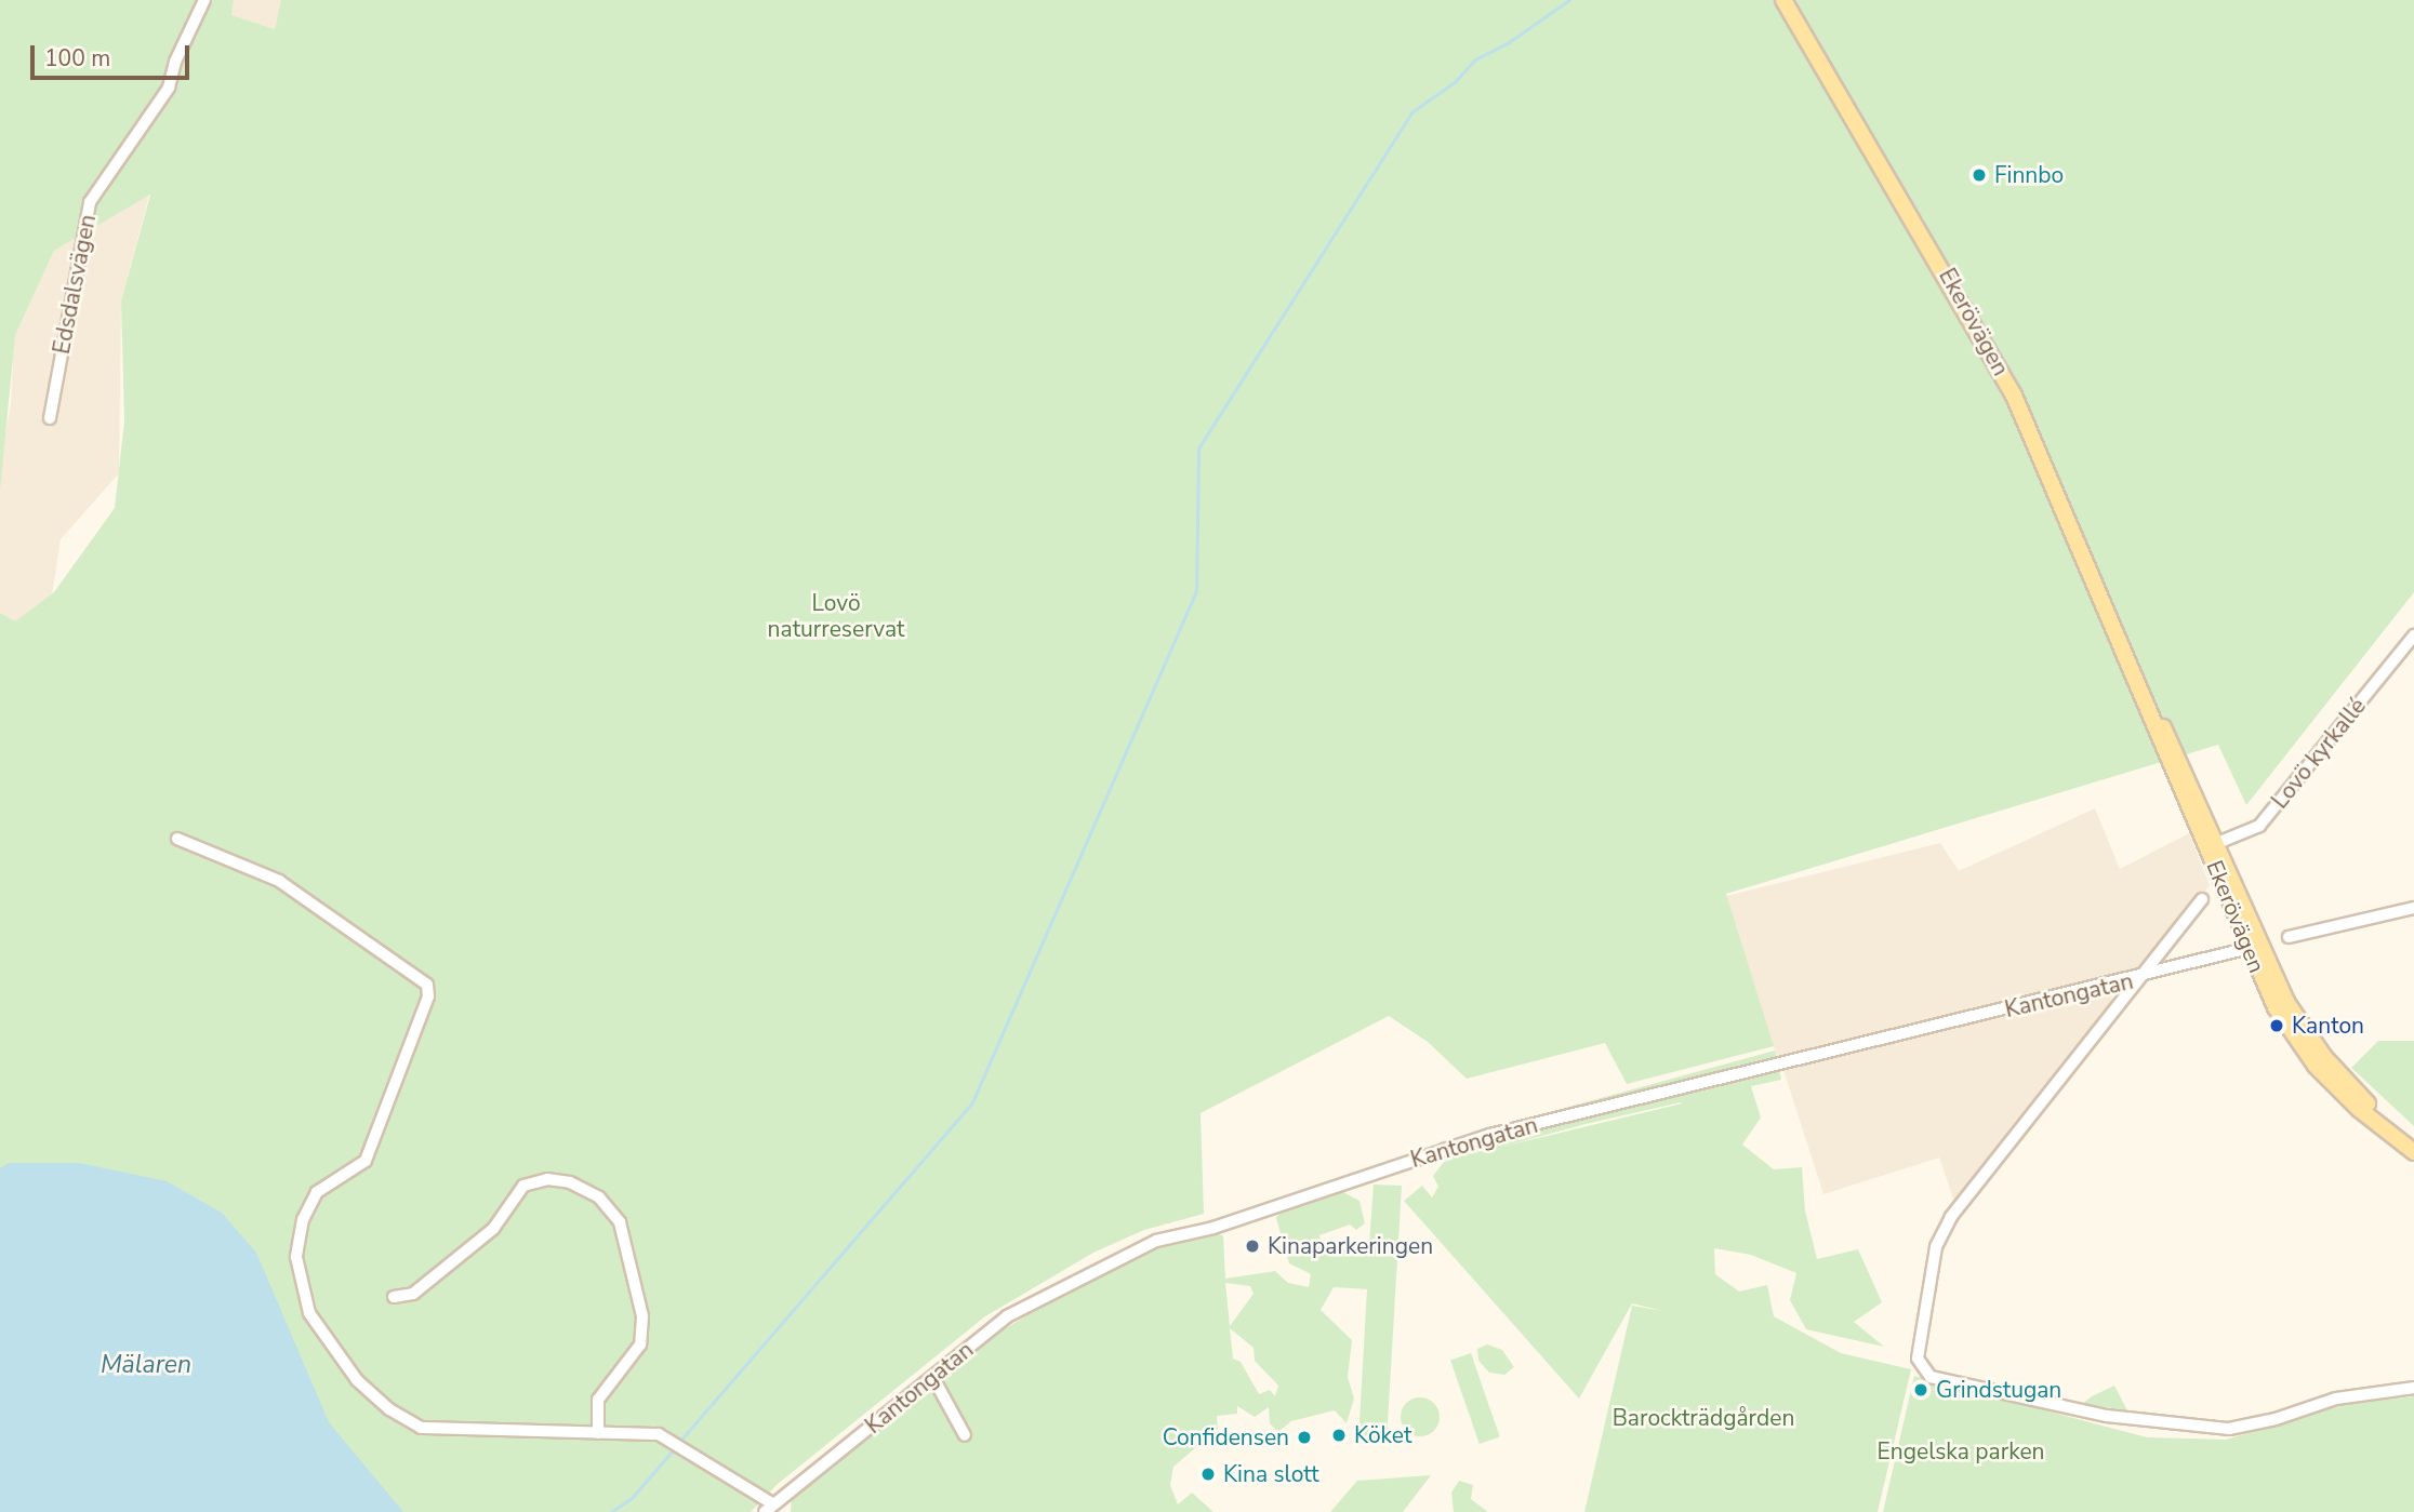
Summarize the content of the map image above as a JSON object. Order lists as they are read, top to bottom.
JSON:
{
  "streets": {
    "main road": ["Ekerövägen"],
    "street": ["Edsdalsvägen", "Lovö kyrkallé", "Kantongatan"]
  },
  "crossings": [
    ["Ekerövägen", "Lovö kyrkallé"],
    ["Ekerövägen", "Kantongatan"]
  ],
  "water": ["Mälaren"],
  "parks": ["Lovö naturreservat", "Barockträdgården", "Engelska parken"],
  "places": [
    "Finnbo",
    "Kanton",
    "Kinaparkeringen",
    "Grindstugan",
    "Köket",
    "Confidensen",
    "Kina slott"
  ],
  "scale_bar": "100 m"
}
